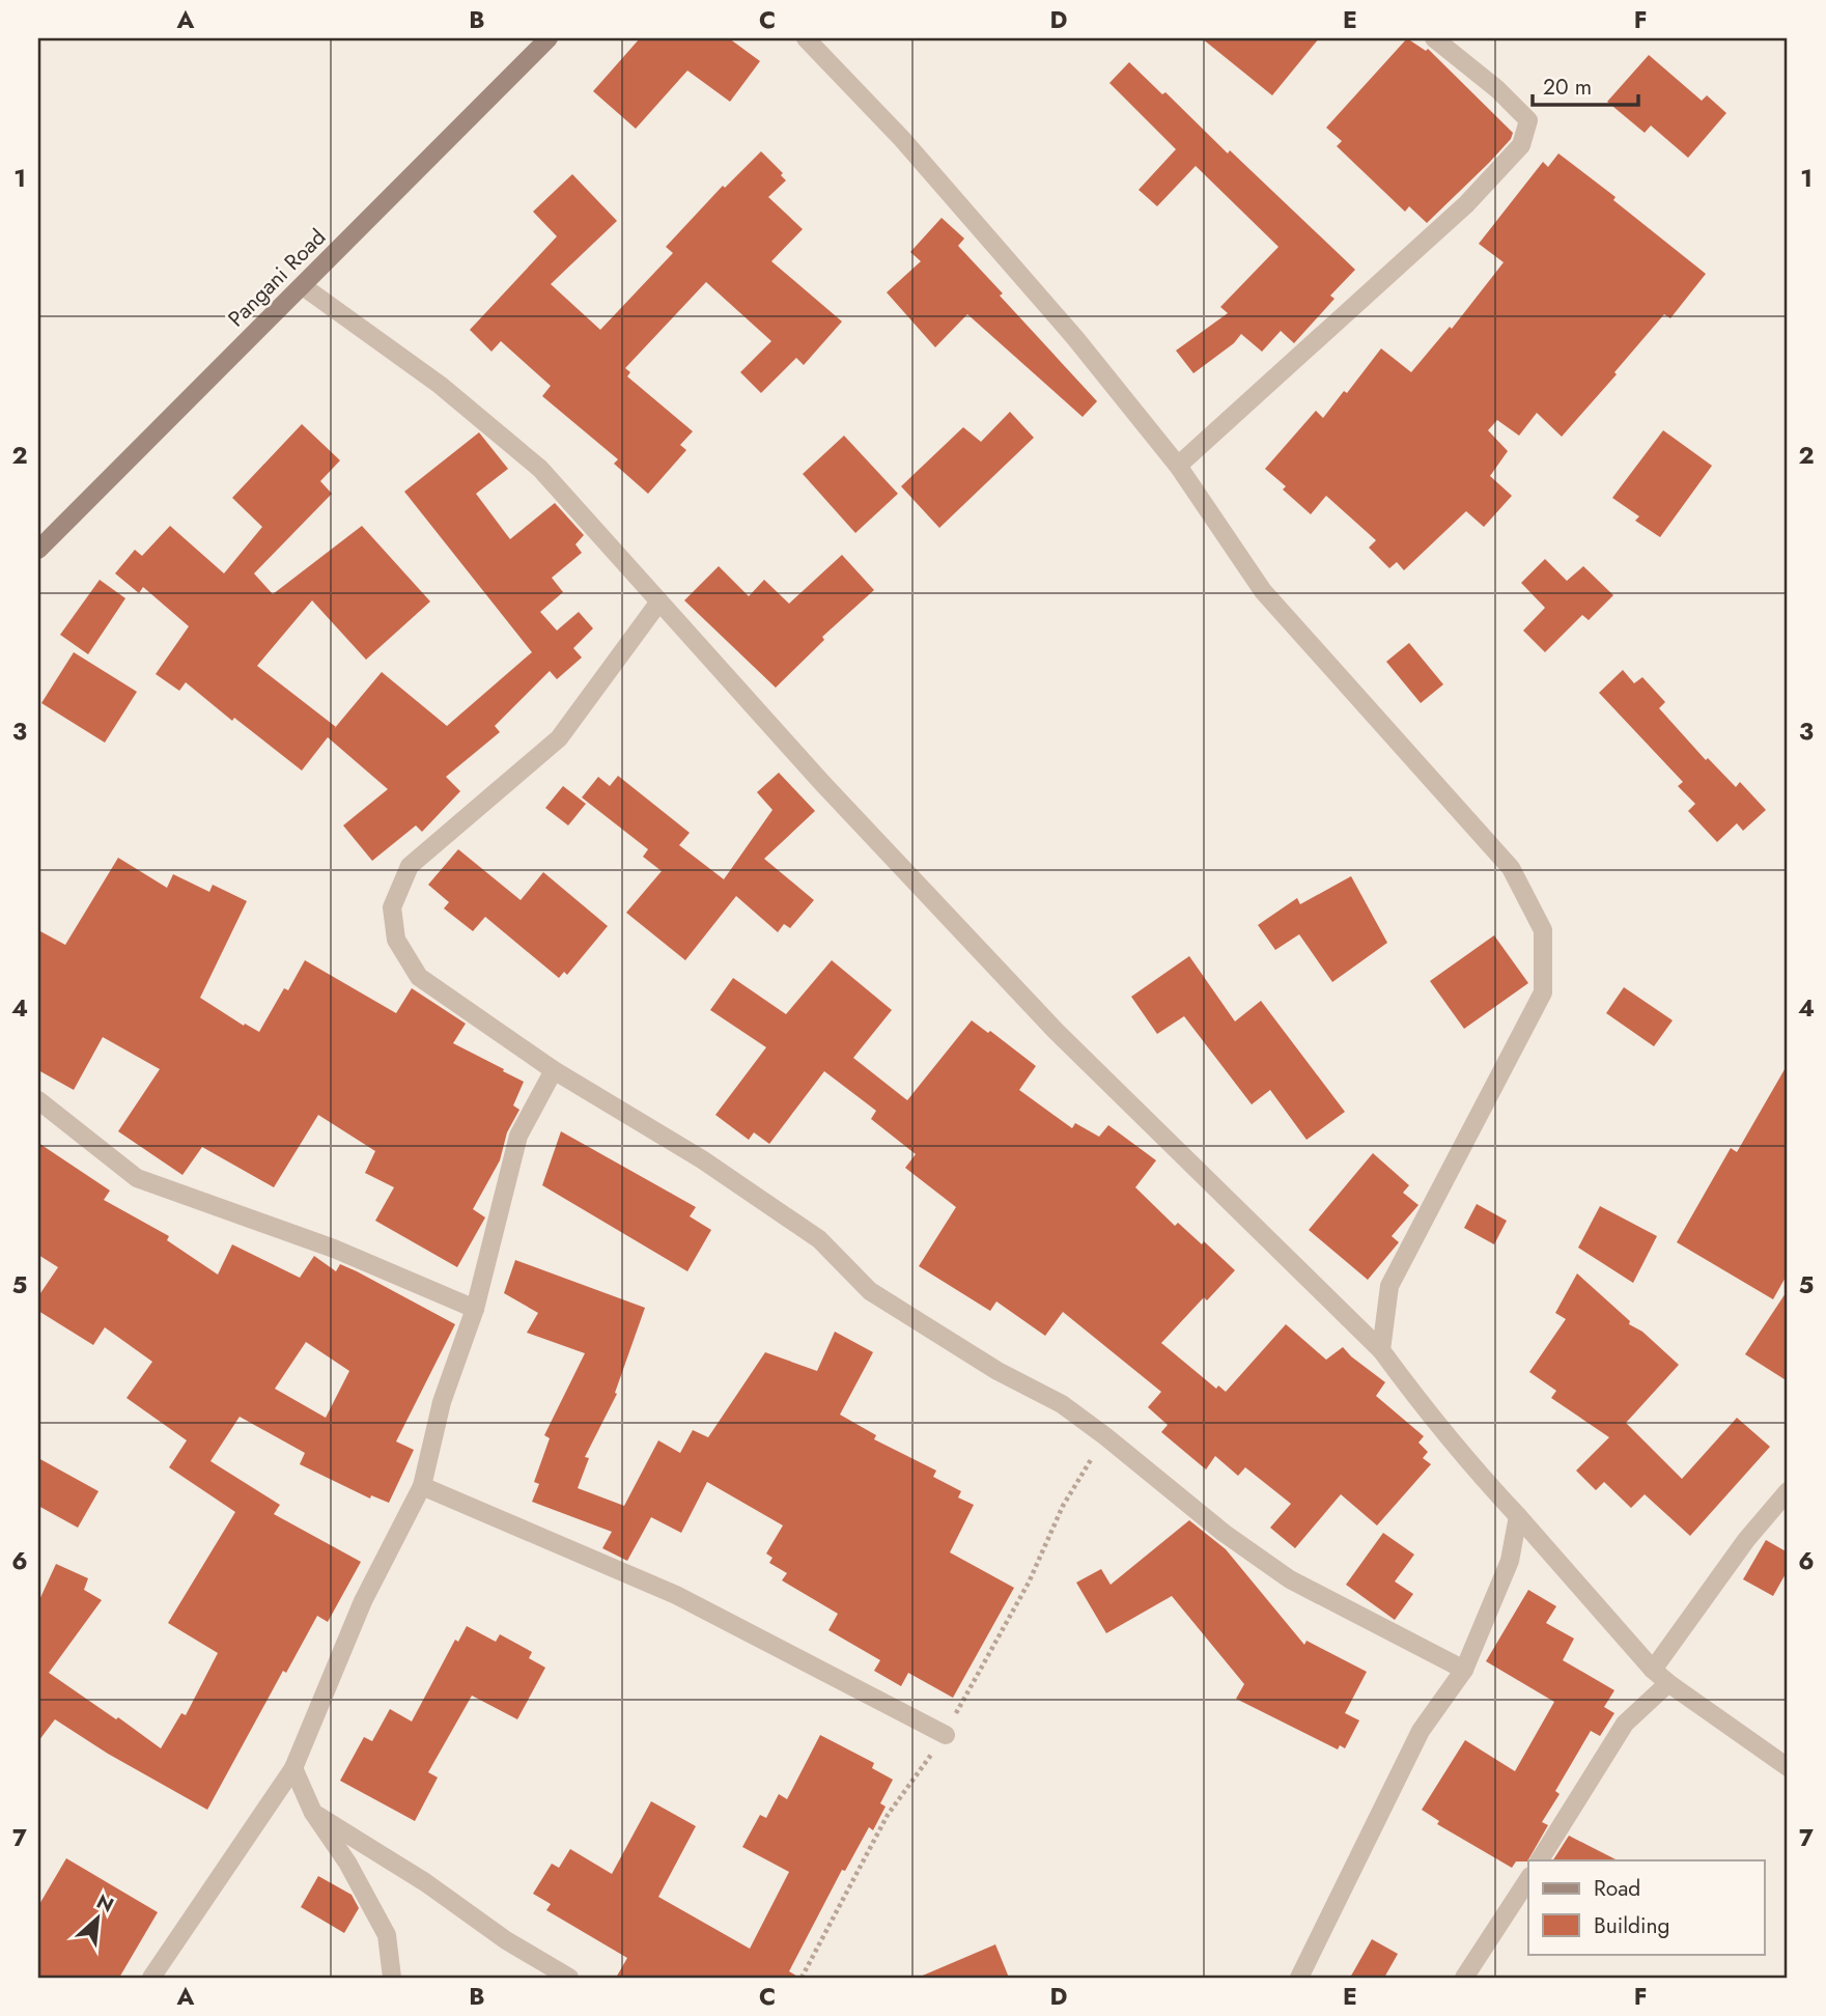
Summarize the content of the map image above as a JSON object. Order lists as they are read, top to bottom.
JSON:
{
  "streets": {
    "main road": ["Pangani Road"]
  },
  "legend": ["Road", "Building"],
  "scale_bar": "20 m",
  "north": "top right",
  "grid": {
    "columns": [
      "A",
      "B",
      "C",
      "D",
      "E",
      "F"
    ],
    "rows": [
      "1",
      "2",
      "3",
      "4",
      "5",
      "6",
      "7"
    ]
  }
}
